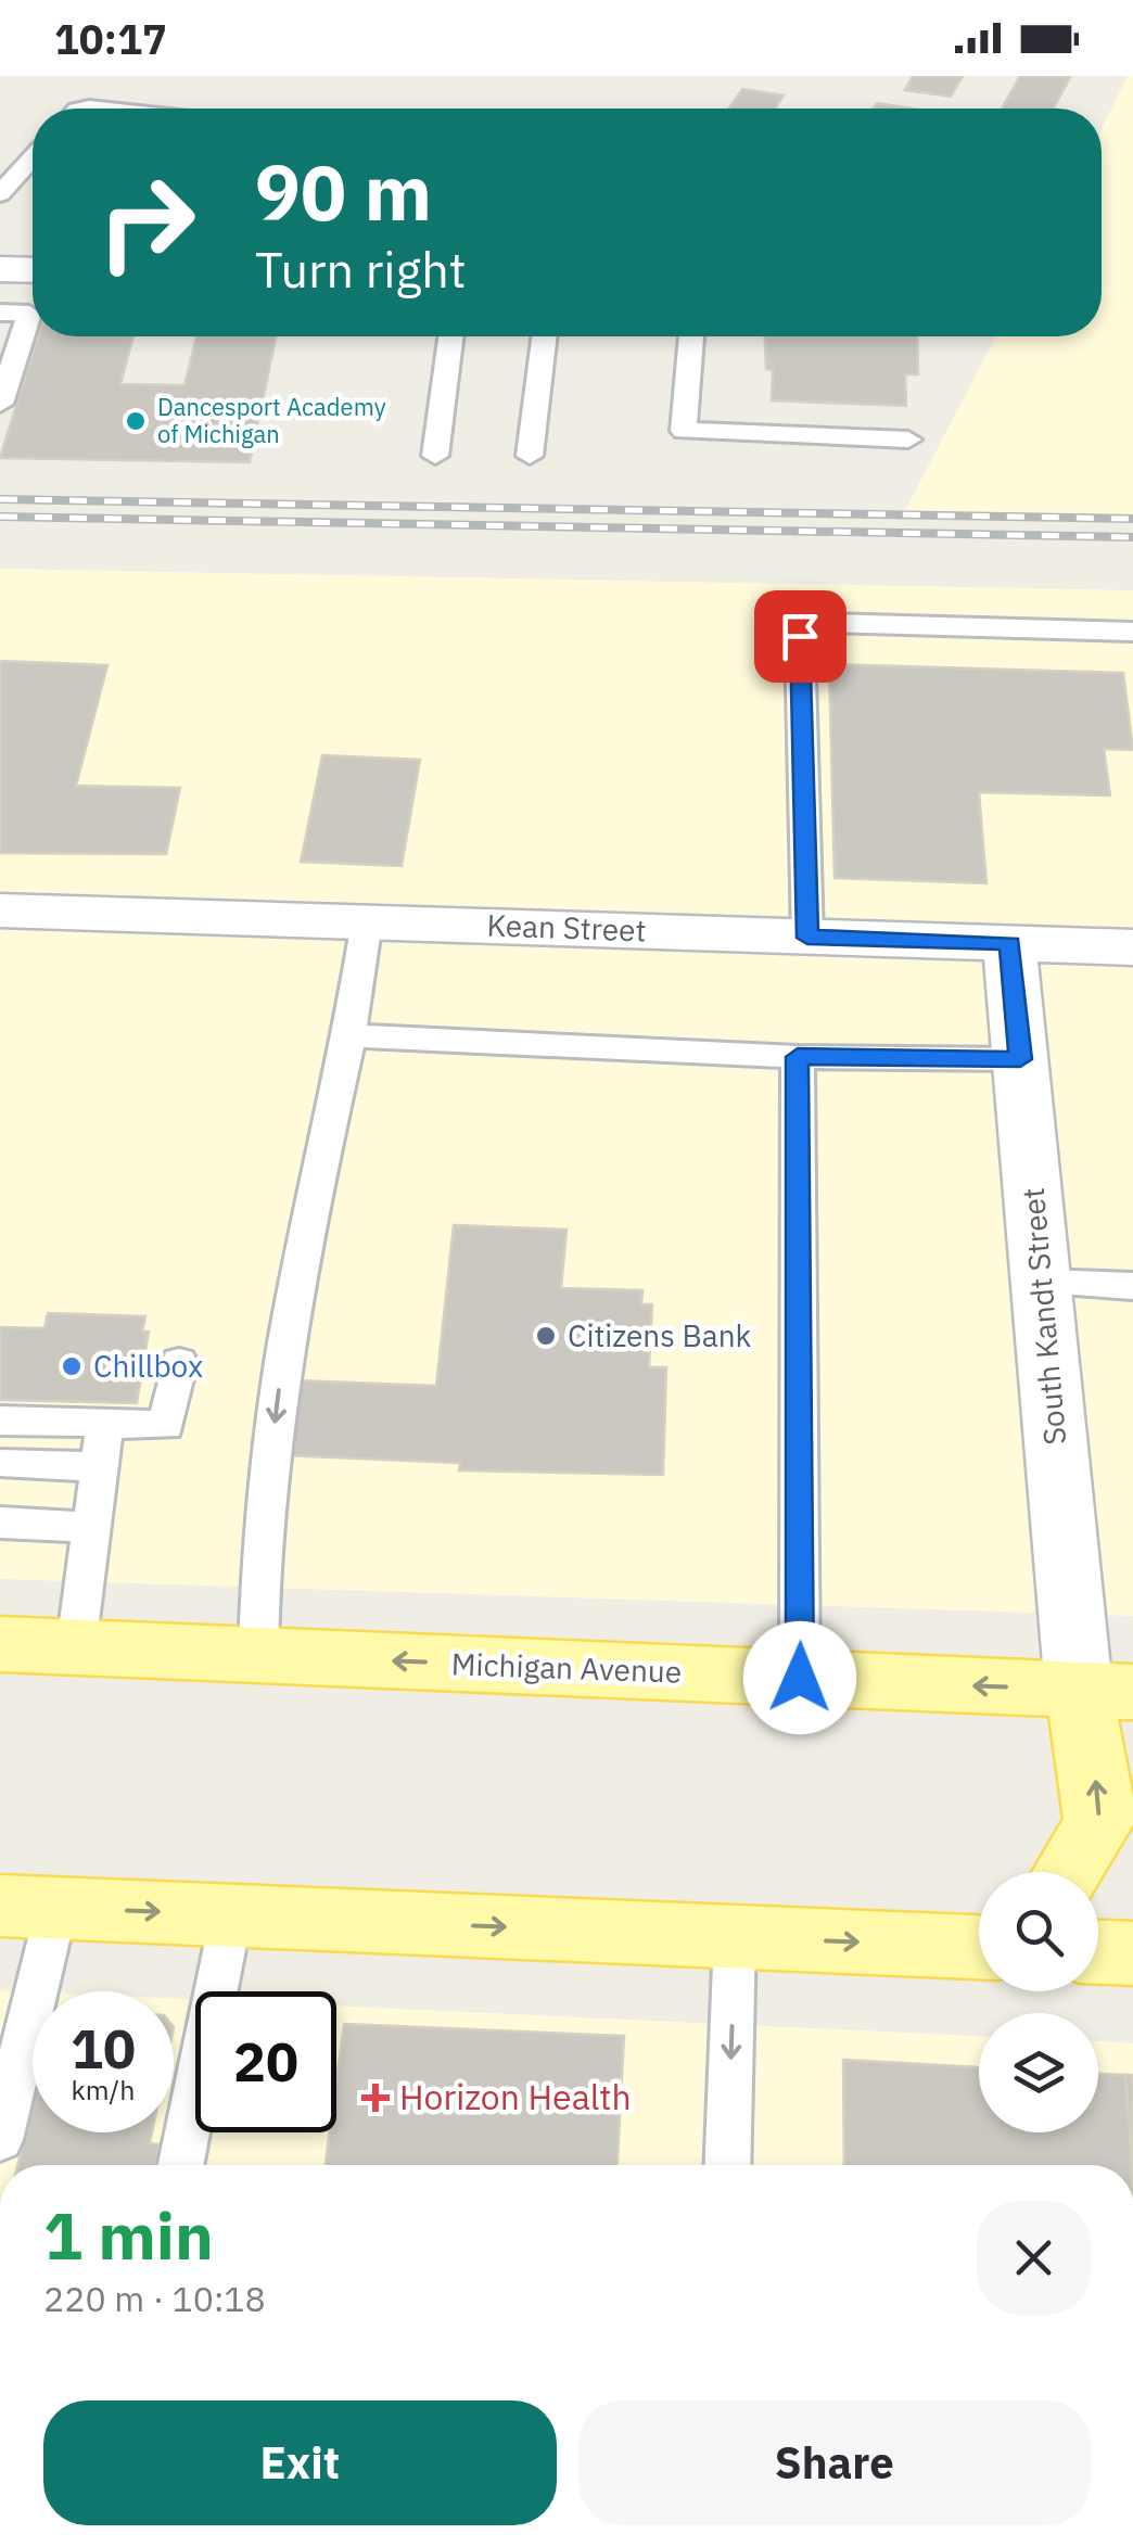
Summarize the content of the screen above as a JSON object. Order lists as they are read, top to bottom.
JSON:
{
  "streets": {
    "main road": ["Michigan Avenue"],
    "street": ["Kean Street", "South Kandt Street"]
  },
  "crossings": [
    ["Kean Street", "South Kandt Street"],
    ["South Kandt Street", "Michigan Avenue"]
  ],
  "places": {
    "other": ["Dancesport Academy of Michigan", "Citizens Bank", "Chillbox"],
    "health": ["Horizon Health"]
  },
  "page": {
    "status": "10:17",
    "turn": ["90 m", "Turn right"],
    "speed": "10 km/h",
    "limit": "20",
    "heading": ["1 min", "220 m · 10:18"],
    "buttons": ["Exit", "Share"]
  }
}
